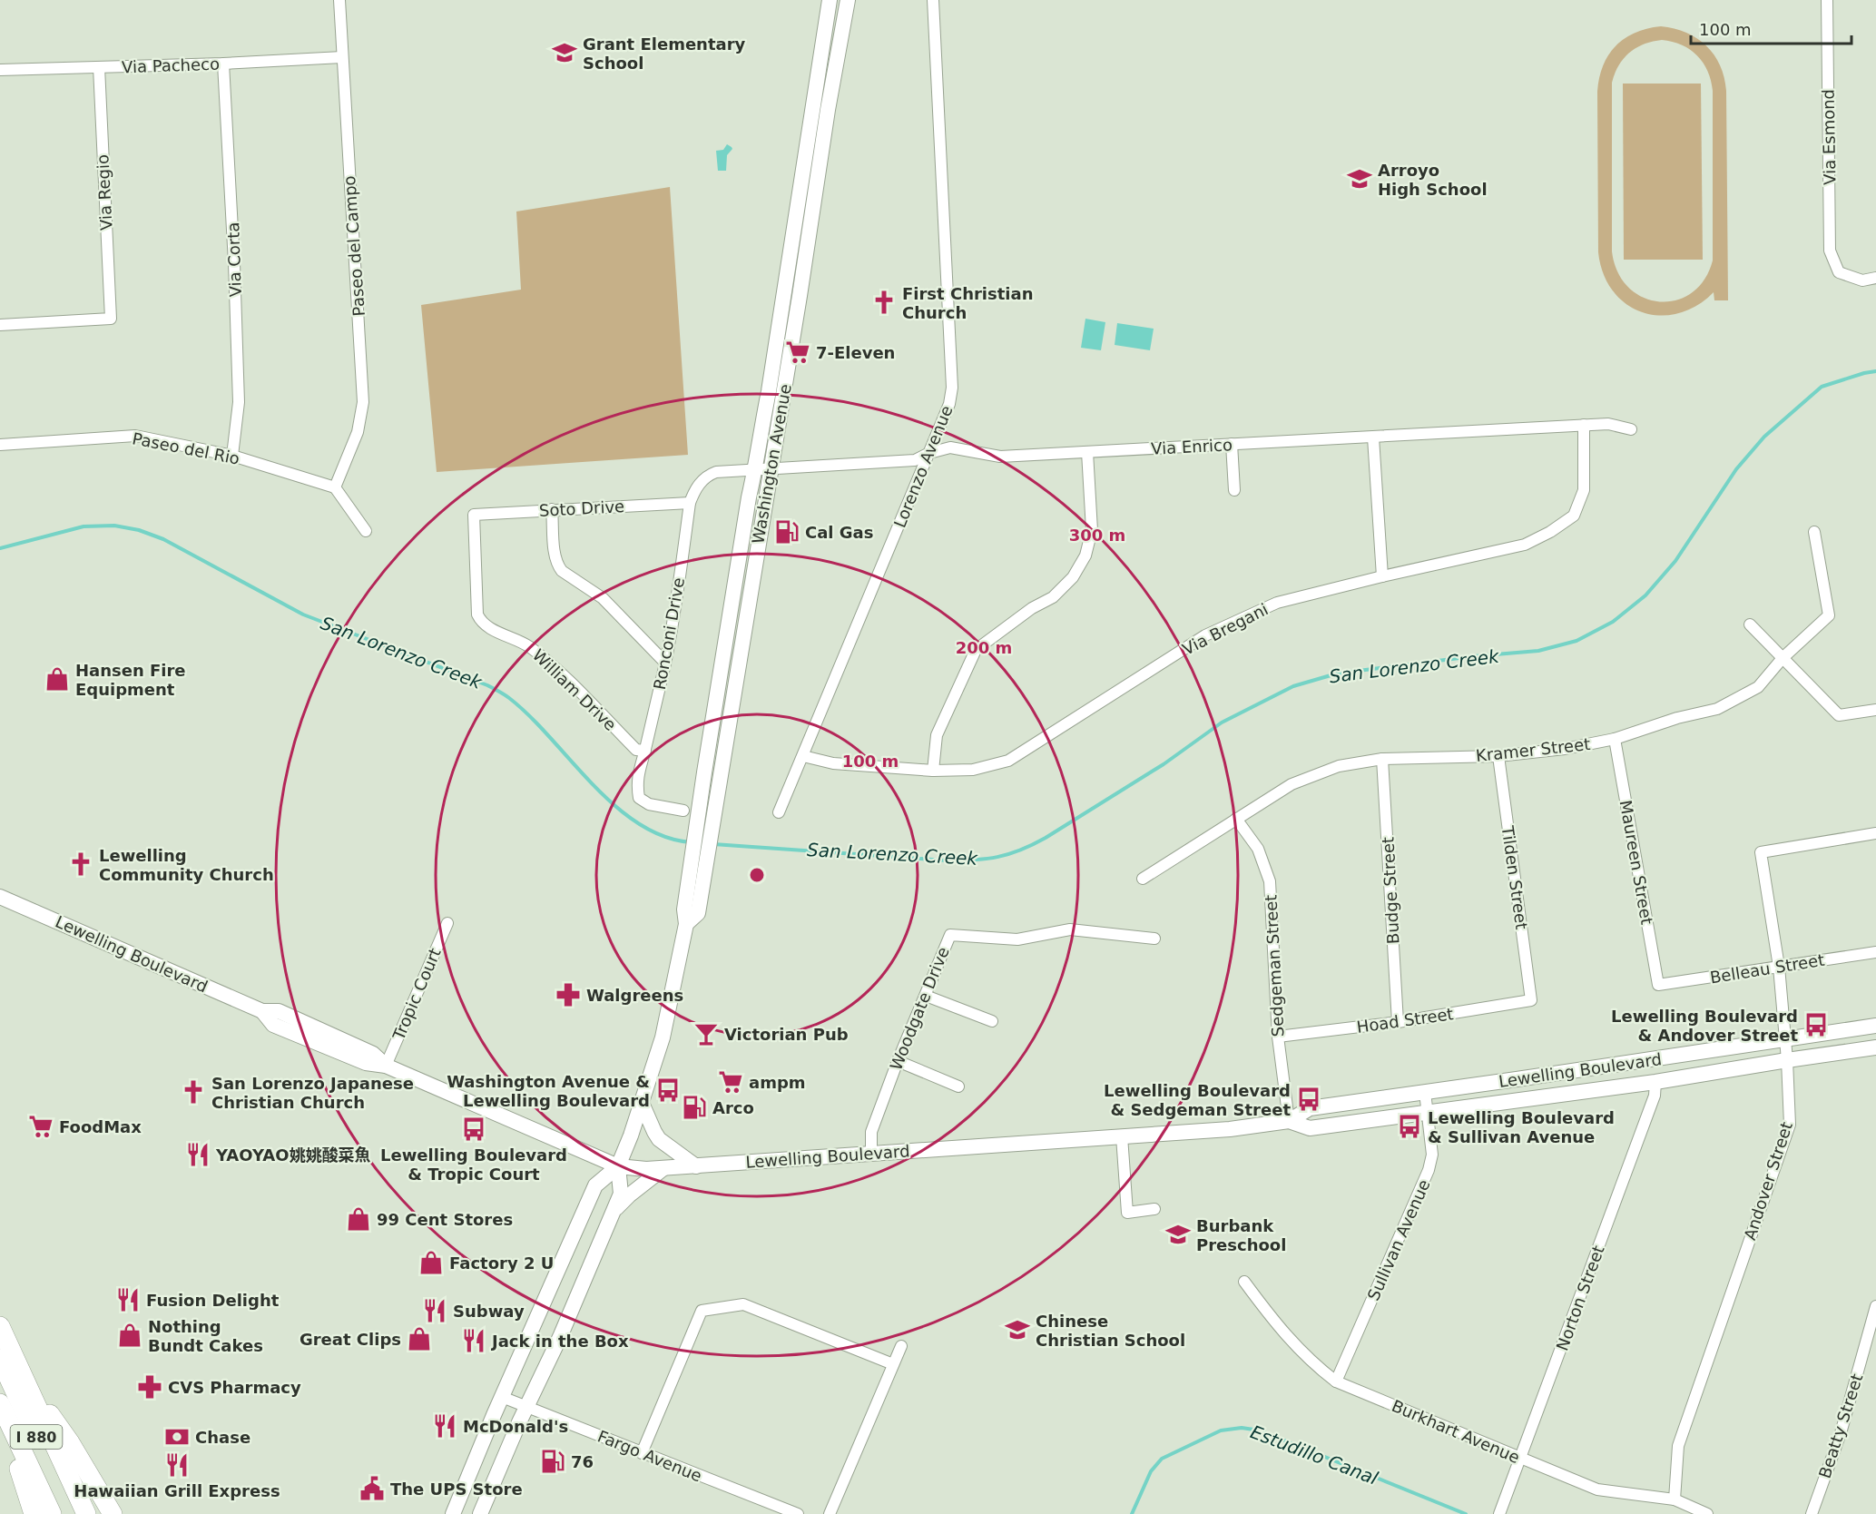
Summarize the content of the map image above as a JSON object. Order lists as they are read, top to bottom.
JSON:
{
  "streets": {
    "highway": ["I 880"],
    "main road": ["Washington Avenue", "Lewelling Boulevard"],
    "street": [
      "Via Pacheco",
      "Via Esmond",
      "Via Regio",
      "Paseo del Campo",
      "Via Corta",
      "Via Enrico",
      "Paseo del Rio",
      "Lorenzo Avenue",
      "Soto Drive",
      "Via Bregani",
      "Ronconi Drive",
      "William Drive",
      "Kramer Street",
      "Maureen Street",
      "Tilden Street",
      "Budge Street",
      "Sedgeman Street",
      "Belleau Street",
      "Tropic Court",
      "Woodgate Drive",
      "Hoad Street",
      "Andover Street",
      "Sullivan Avenue",
      "Norton Street",
      "Beatty Street",
      "Burkhart Avenue",
      "Fargo Avenue"
    ]
  },
  "crossings": [
    ["Via Pacheco", "Via Regio"],
    ["Via Pacheco", "Paseo del Campo"],
    ["Via Pacheco", "Via Corta"],
    ["Paseo del Campo", "Paseo del Rio"],
    ["Via Corta", "Paseo del Rio"],
    ["Via Enrico", "Washington Avenue"],
    ["Via Enrico", "Lorenzo Avenue"],
    ["Via Enrico", "Via Bregani"],
    ["Via Enrico", "Ronconi Drive"],
    ["Washington Avenue", "Ronconi Drive"],
    ["Washington Avenue", "Lewelling Boulevard"],
    ["Washington Avenue", "Fargo Avenue"],
    ["Lorenzo Avenue", "Via Bregani"],
    ["Soto Drive", "Ronconi Drive"],
    ["Soto Drive", "William Drive"],
    ["Ronconi Drive", "William Drive"],
    ["Kramer Street", "Maureen Street"],
    ["Kramer Street", "Tilden Street"],
    ["Kramer Street", "Budge Street"],
    ["Kramer Street", "Sedgeman Street"],
    ["Maureen Street", "Belleau Street"],
    ["Tilden Street", "Hoad Street"],
    ["Budge Street", "Hoad Street"],
    ["Lewelling Boulevard", "Sedgeman Street"],
    ["Lewelling Boulevard", "Tropic Court"],
    ["Lewelling Boulevard", "Woodgate Drive"],
    ["Lewelling Boulevard", "Andover Street"],
    ["Lewelling Boulevard", "Sullivan Avenue"],
    ["Lewelling Boulevard", "Norton Street"],
    ["Sedgeman Street", "Hoad Street"],
    ["Belleau Street", "Andover Street"],
    ["Andover Street", "Burkhart Avenue"],
    ["Sullivan Avenue", "Burkhart Avenue"],
    ["Norton Street", "Burkhart Avenue"]
  ],
  "water": ["San Lorenzo Creek", "Estudillo Canal"],
  "places": {
    "school or university": [
      "Grant Elementary School",
      "Arroyo High School",
      "Burbank Preschool",
      "Chinese Christian School"
    ],
    "church": ["First Christian Church", "Lewelling Community Church", "San Lorenzo Japanese Christian Church"],
    "supermarket": ["7-Eleven", "ampm", "FoodMax"],
    "fuel station": ["Cal Gas", "Arco", "76"],
    "shop": [
      "Hansen Fire Equipment",
      "99 Cent Stores",
      "Factory 2 U",
      "Nothing Bundt Cakes",
      "Great Clips"
    ],
    "pharmacy": ["Walgreens", "CVS Pharmacy"],
    "bus stop": [
      "Lewelling Boulevard & Andover Street",
      "Washington Avenue & Lewelling Boulevard",
      "Lewelling Boulevard & Sedgeman Street",
      "Lewelling Boulevard & Sullivan Avenue",
      "Lewelling Boulevard & Tropic Court"
    ],
    "bar": ["Victorian Pub"],
    "restaurant": [
      "YAOYAO姚姚酸菜魚",
      "Fusion Delight",
      "Subway",
      "Jack in the Box",
      "McDonald's",
      "Hawaiian Grill Express"
    ],
    "bank": ["Chase"],
    "public building": ["The UPS Store"]
  },
  "scale_bar": "100 m",
  "rings": ["300 m", "200 m", "100 m"]
}
